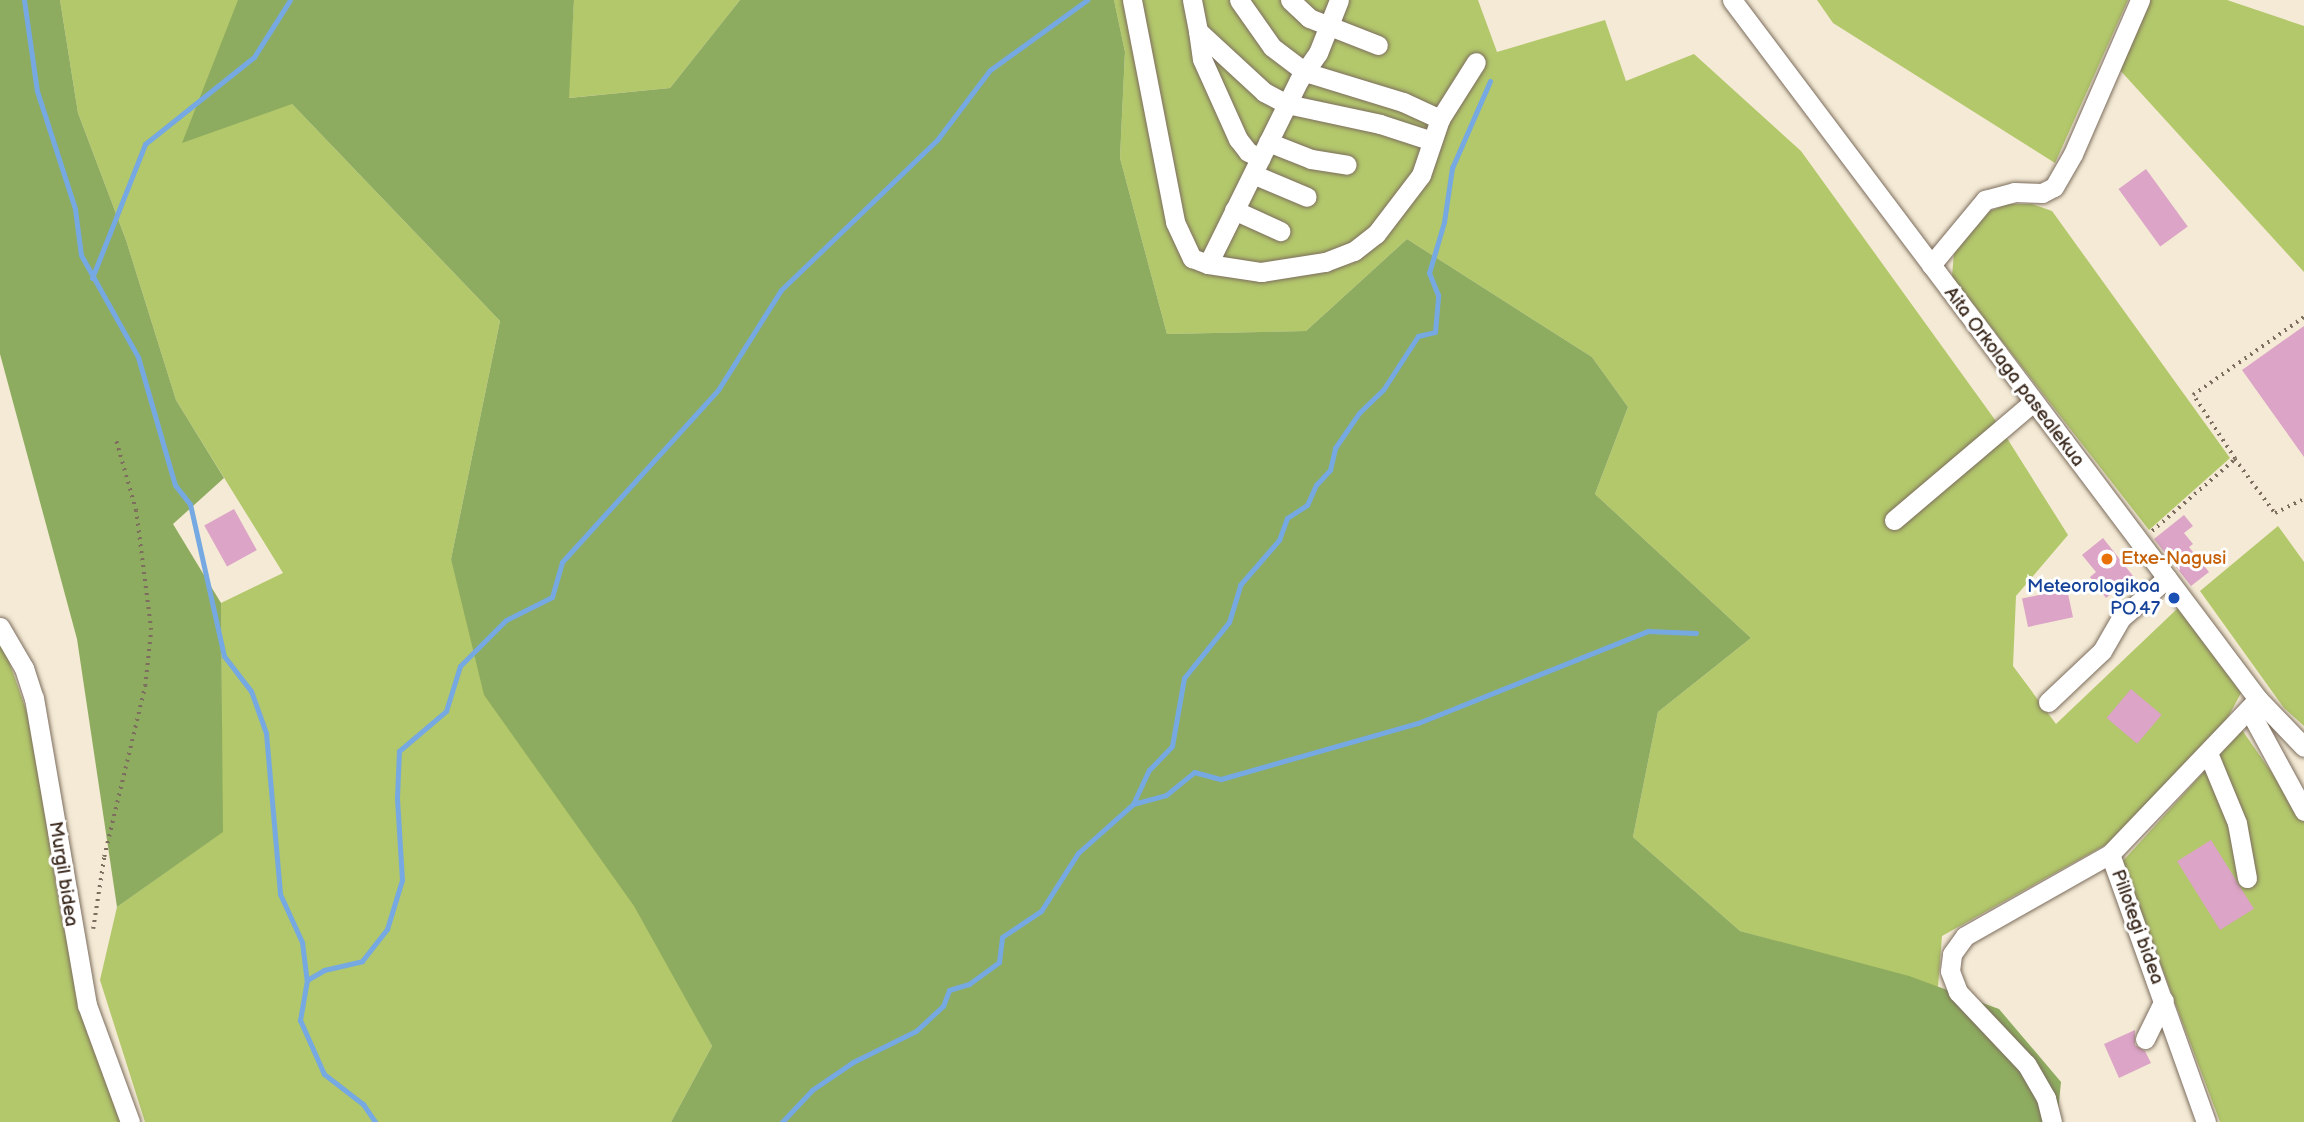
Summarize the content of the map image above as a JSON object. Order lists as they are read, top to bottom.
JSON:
{
  "streets": {
    "street": ["Aita Orkolaga pasealekua", "Murgil bidea", "Pillotegi bidea"]
  },
  "crossings": [
    ["Aita Orkolaga pasealekua", "Pillotegi bidea"]
  ],
  "places": ["Etxe-Nagusi", "Meteorologikoa PO.47"]
}
